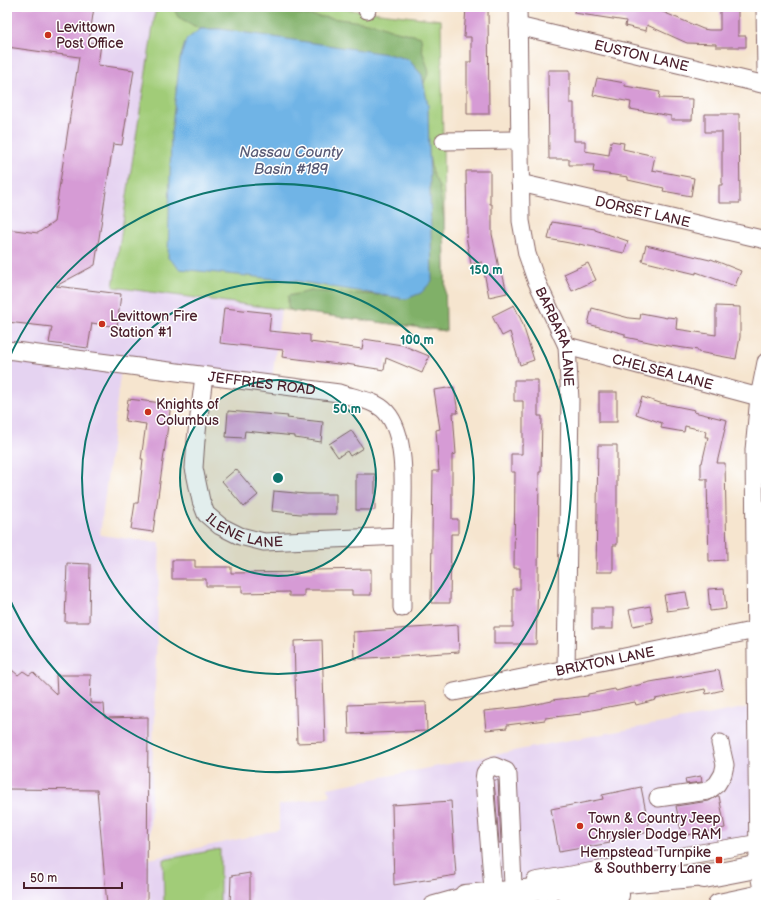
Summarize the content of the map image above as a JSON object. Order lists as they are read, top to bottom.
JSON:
{
  "streets": {
    "street": [
      "EUSTON LANE",
      "DORSET LANE",
      "BARBARA LANE",
      "CHELSEA LANE",
      "JEFFRIES ROAD",
      "ILENE LANE",
      "BRIXTON LANE"
    ]
  },
  "crossings": [
    ["EUSTON LANE", "BARBARA LANE"],
    ["DORSET LANE", "BARBARA LANE"],
    ["BARBARA LANE", "CHELSEA LANE"],
    ["BARBARA LANE", "BRIXTON LANE"],
    ["JEFFRIES ROAD", "ILENE LANE"]
  ],
  "water": ["Nassau County Basin #189"],
  "places": {
    "other": [
      "Levittown Post Office",
      "Levittown Fire Station #1",
      "Knights of Columbus",
      "Town & Country Jeep Chrysler Dodge RAM"
    ],
    "transit": ["Hempstead Turnpike & Southberry Lane"]
  },
  "scale_bar": "50 m",
  "rings": ["150 m", "100 m", "50 m"]
}
